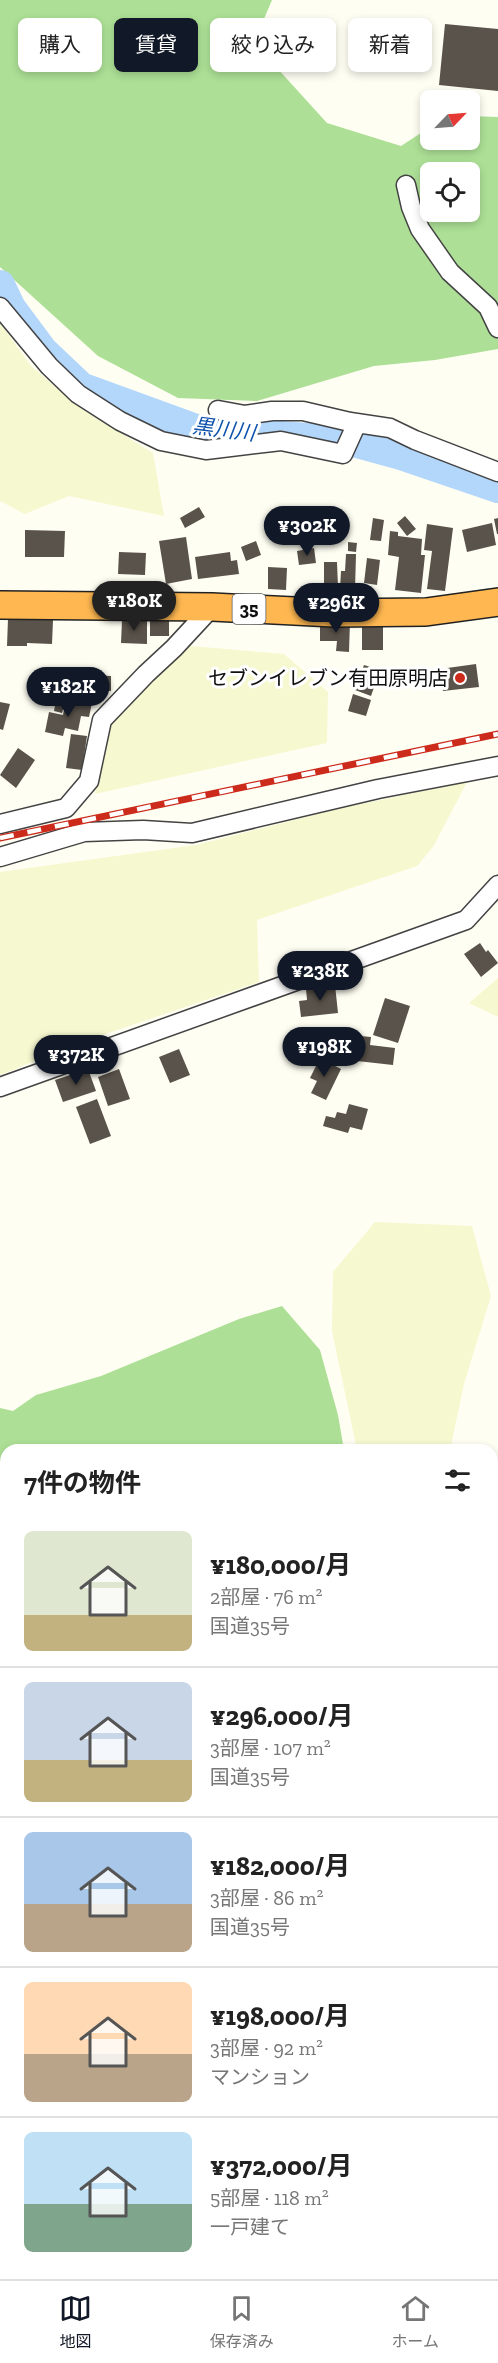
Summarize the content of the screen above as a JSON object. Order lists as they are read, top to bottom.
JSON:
{
  "streets": {
    "highway": ["35"]
  },
  "water": ["黒川川"],
  "places": ["セブンイレブン有田原明店"],
  "north": "top right",
  "page": {
    "chip": [
      "購入",
      "賃貸",
      "絞り込み",
      "新着"
    ],
    "price": [
      "¥302K",
      "¥180K",
      "¥296K",
      "¥182K",
      "¥238K",
      "¥198K",
      "¥372K"
    ],
    "heading": "7件の物件",
    "list": [
      {
        "name": "¥180,000/月",
        "note": "2部屋 · 76 m² · 国道35号"
      },
      {
        "name": "¥296,000/月",
        "note": "3部屋 · 107 m² · 国道35号"
      },
      {
        "name": "¥182,000/月",
        "note": "3部屋 · 86 m² · 国道35号"
      },
      {
        "name": "¥198,000/月",
        "note": "3部屋 · 92 m² · マンション"
      },
      {
        "name": "¥372,000/月",
        "note": "5部屋 · 118 m² · 一戸建て"
      }
    ],
    "tabs": ["地図", "保存済み", "ホーム"]
  }
}
